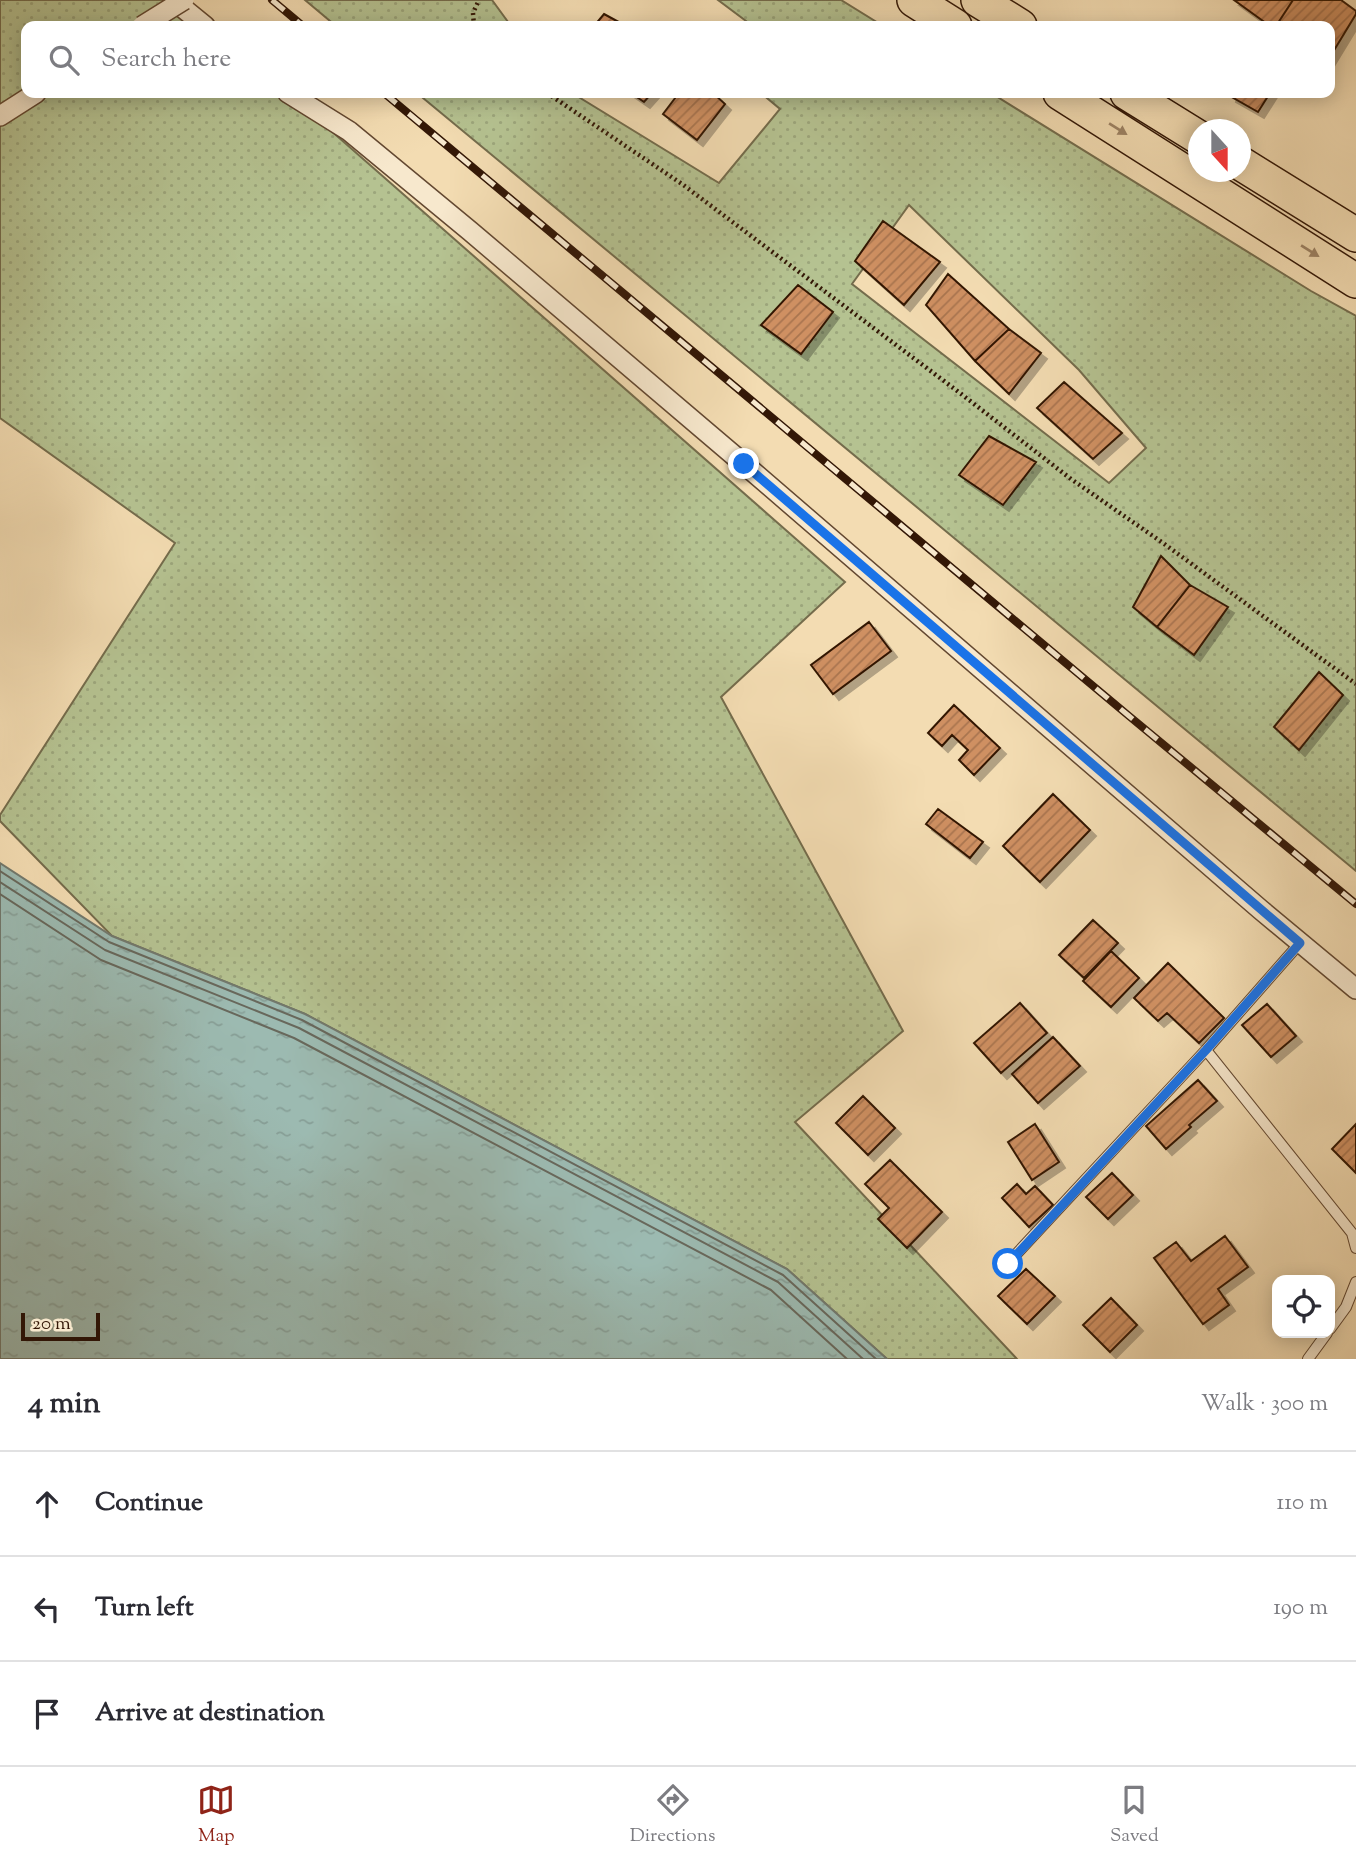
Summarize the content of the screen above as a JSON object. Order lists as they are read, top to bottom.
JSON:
{
  "scale_bar": "20 m",
  "north": "bottom",
  "page": {
    "search": "Search here",
    "scale": "20 m",
    "heading": ["4 min", "Walk · 300 m"],
    "list": [
      ["Continue", "110 m"],
      ["Turn left", "190 m"],
      "Arrive at destination"
    ],
    "nav": ["Map", "Directions", "Saved"]
  }
}
